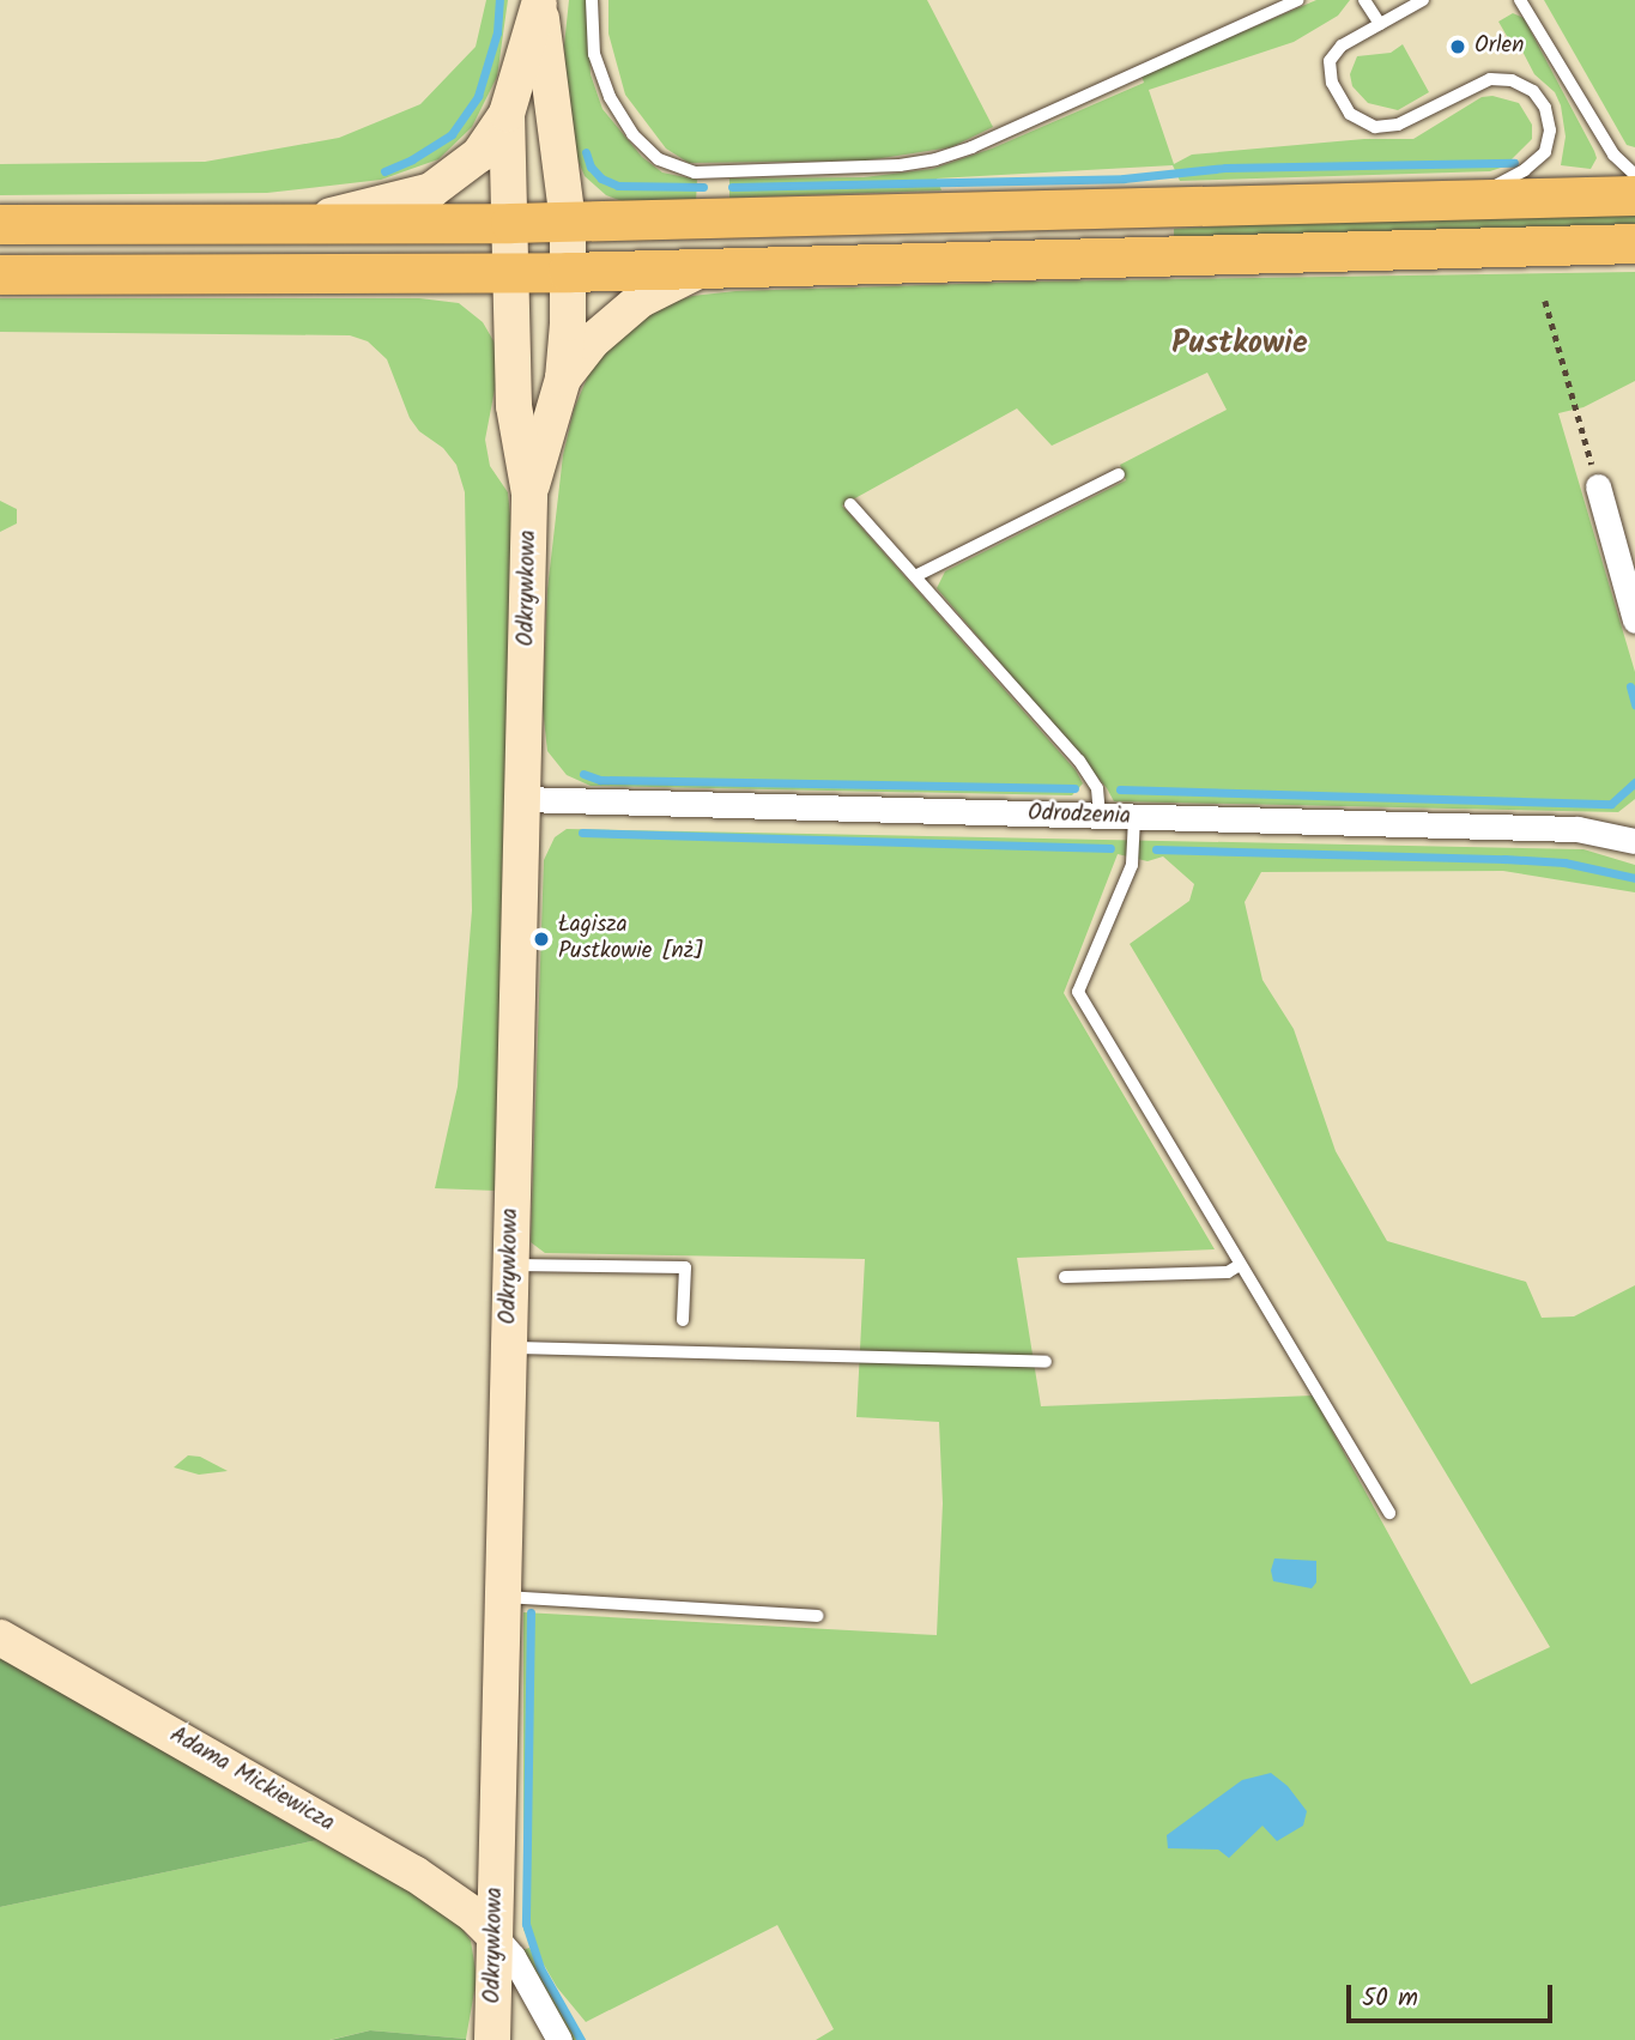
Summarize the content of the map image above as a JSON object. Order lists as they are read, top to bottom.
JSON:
{
  "streets": {
    "street": ["Odkrywkowa", "Odrodzenia", "Adama Mickiewicza"]
  },
  "crossings": [
    ["Odkrywkowa", "Odrodzenia"],
    ["Odkrywkowa", "Adama Mickiewicza"]
  ],
  "districts": ["Pustkowie"],
  "places": ["Orlen", "Łagisza Pustkowie [nż]"],
  "scale_bar": "50 m"
}
